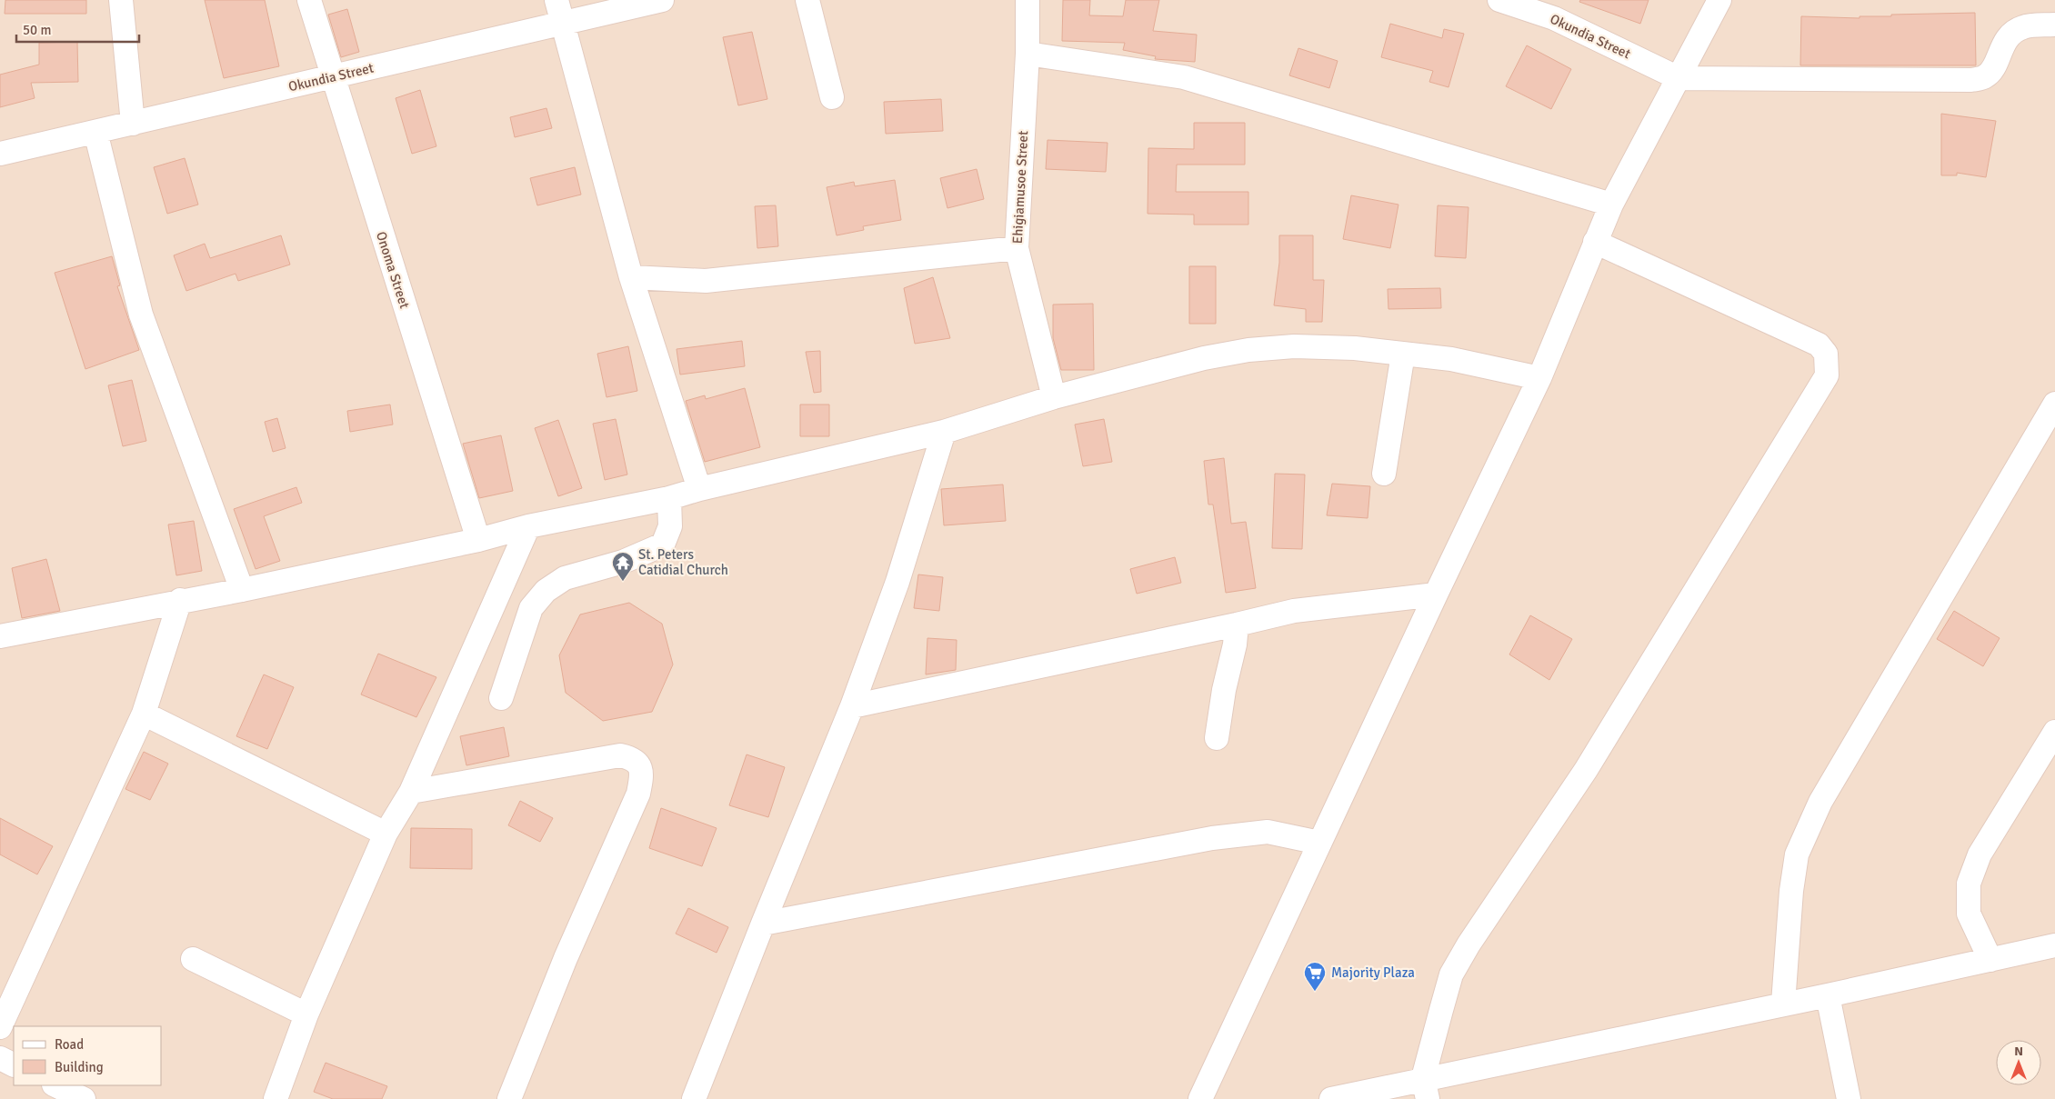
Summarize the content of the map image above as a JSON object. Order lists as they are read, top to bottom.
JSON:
{
  "streets": {
    "street": ["Okundia Street", "Ehigiamusoe Street", "Onoma Street"]
  },
  "crossings": [
    ["Okundia Street", "Onoma Street"]
  ],
  "places": {
    "temple": ["St. Peters Catidial Church"],
    "supermarket": ["Majority Plaza"]
  },
  "legend": ["Road", "Building"],
  "scale_bar": "50 m",
  "north": "top"
}
